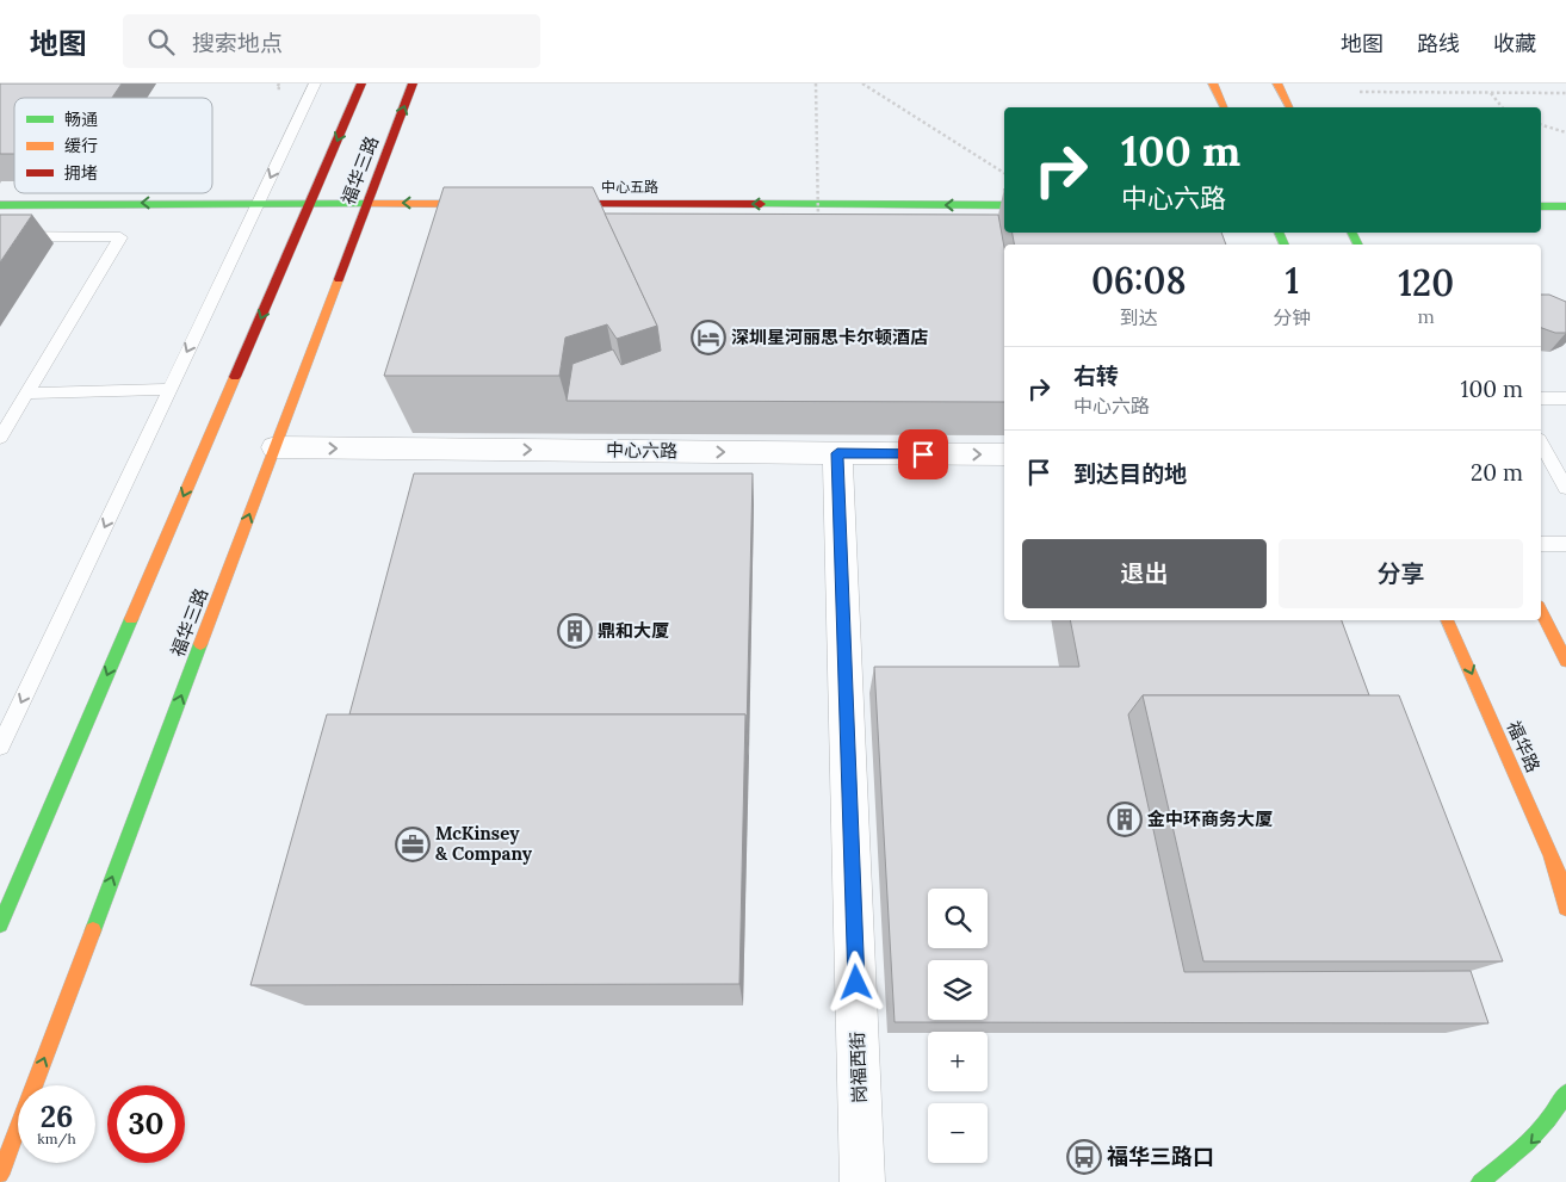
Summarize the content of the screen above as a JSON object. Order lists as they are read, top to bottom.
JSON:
{
  "streets": {
    "street": [
      "福华三路",
      "中心五路",
      "中心六路",
      "福华路",
      "岗福西街"
    ]
  },
  "crossings": [
    ["福华三路", "中心六路"],
    ["中心六路", "岗福西街"]
  ],
  "one_way": ["中心五路", "中心六路", "福华路"],
  "places": {
    "hotel": ["深圳星河丽思卡尔顿酒店"],
    "building": ["鼎和大厦", "金中环商务大厦"],
    "office": ["McKinsey & Company"],
    "bus stop": ["福华三路口"]
  },
  "legend": ["畅通", "缓行", "拥堵"],
  "page": {
    "header": "地图",
    "search": "搜索地点",
    "nav": ["地图", "路线", "收藏"],
    "turn": ["100 m", "中心六路"],
    "eta": [
      "06:08",
      "到达",
      "1",
      "分钟",
      "120",
      "m"
    ],
    "list": [
      {
        "name": "右转",
        "note": "中心六路",
        "value": "100 m"
      },
      {
        "name": "到达目的地",
        "value": "20 m"
      }
    ],
    "buttons": ["退出", "分享"],
    "map_buttons": ["+", "−"],
    "speed": "26 km/h",
    "limit": "30"
  }
}
